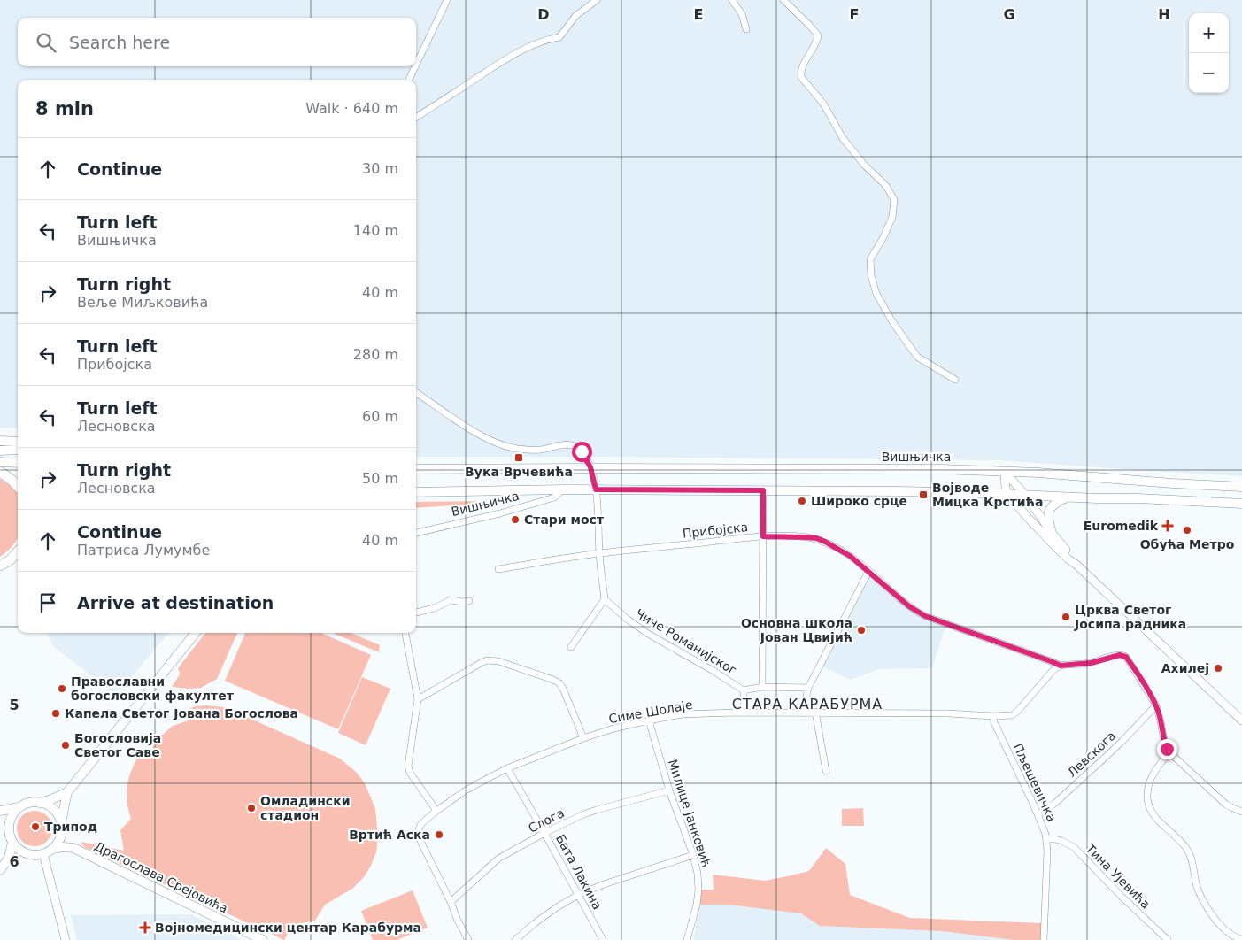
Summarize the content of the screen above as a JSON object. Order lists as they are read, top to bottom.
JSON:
{
  "streets": {
    "main road": ["Вишњичка", "Драгослава Срејовића"],
    "street": [
      "Прибојска",
      "Чиче Романијског",
      "Симе Шолаје",
      "Левскога",
      "Пљешевичка",
      "Милице Јанковић",
      "Слога",
      "Бата Лакина",
      "Тина Ујевића"
    ]
  },
  "crossings": [
    ["Прибојска", "Симе Шолаје"],
    ["Чиче Романијског", "Симе Шолаје"],
    ["Симе Шолаје", "Пљешевичка"],
    ["Симе Шолаје", "Милице Јанковић"],
    ["Симе Шолаје", "Слога"],
    ["Симе Шолаје", "Бата Лакина"],
    ["Левскога", "Пљешевичка"],
    ["Пљешевичка", "Тина Ујевића"],
    ["Милице Јанковић", "Слога"],
    ["Слога", "Бата Лакина"]
  ],
  "districts": ["СТАРА КАРАБУРМА"],
  "places": {
    "transit": ["Вука Врчевића", "Војводе Мицка Крстића"],
    "other": [
      "Широко срце",
      "Стари мост",
      "Обућа Метро",
      "Црква Светог Јосипа радника",
      "Основна школа Јован Цвијић",
      "Ахилеј",
      "Православни богословски факултет",
      "Капела Светог Јована Богослова",
      "Богословија Светог Саве",
      "Омладински стадион",
      "Трипод",
      "Вртић Аска"
    ],
    "health": ["Euromedik", "Војномедицински центар Карабурма"]
  },
  "page": {
    "map_buttons": ["+", "−"],
    "search": "Search here",
    "heading": ["8 min", "Walk · 640 m"],
    "list": [
      ["Continue", "30 m"],
      ["Turn left", "Вишњичка", "140 m"],
      ["Turn right", "Веље Миљковића", "40 m"],
      ["Turn left", "Прибојска", "280 m"],
      ["Turn left", "Лесновска", "60 m"],
      ["Turn right", "Лесновска", "50 m"],
      ["Continue", "Патриса Лумумбе", "40 m"],
      "Arrive at destination"
    ]
  },
  "grid": {
    "columns": [
      "D",
      "E",
      "F",
      "G",
      "H"
    ],
    "rows": ["5", "6"]
  }
}
